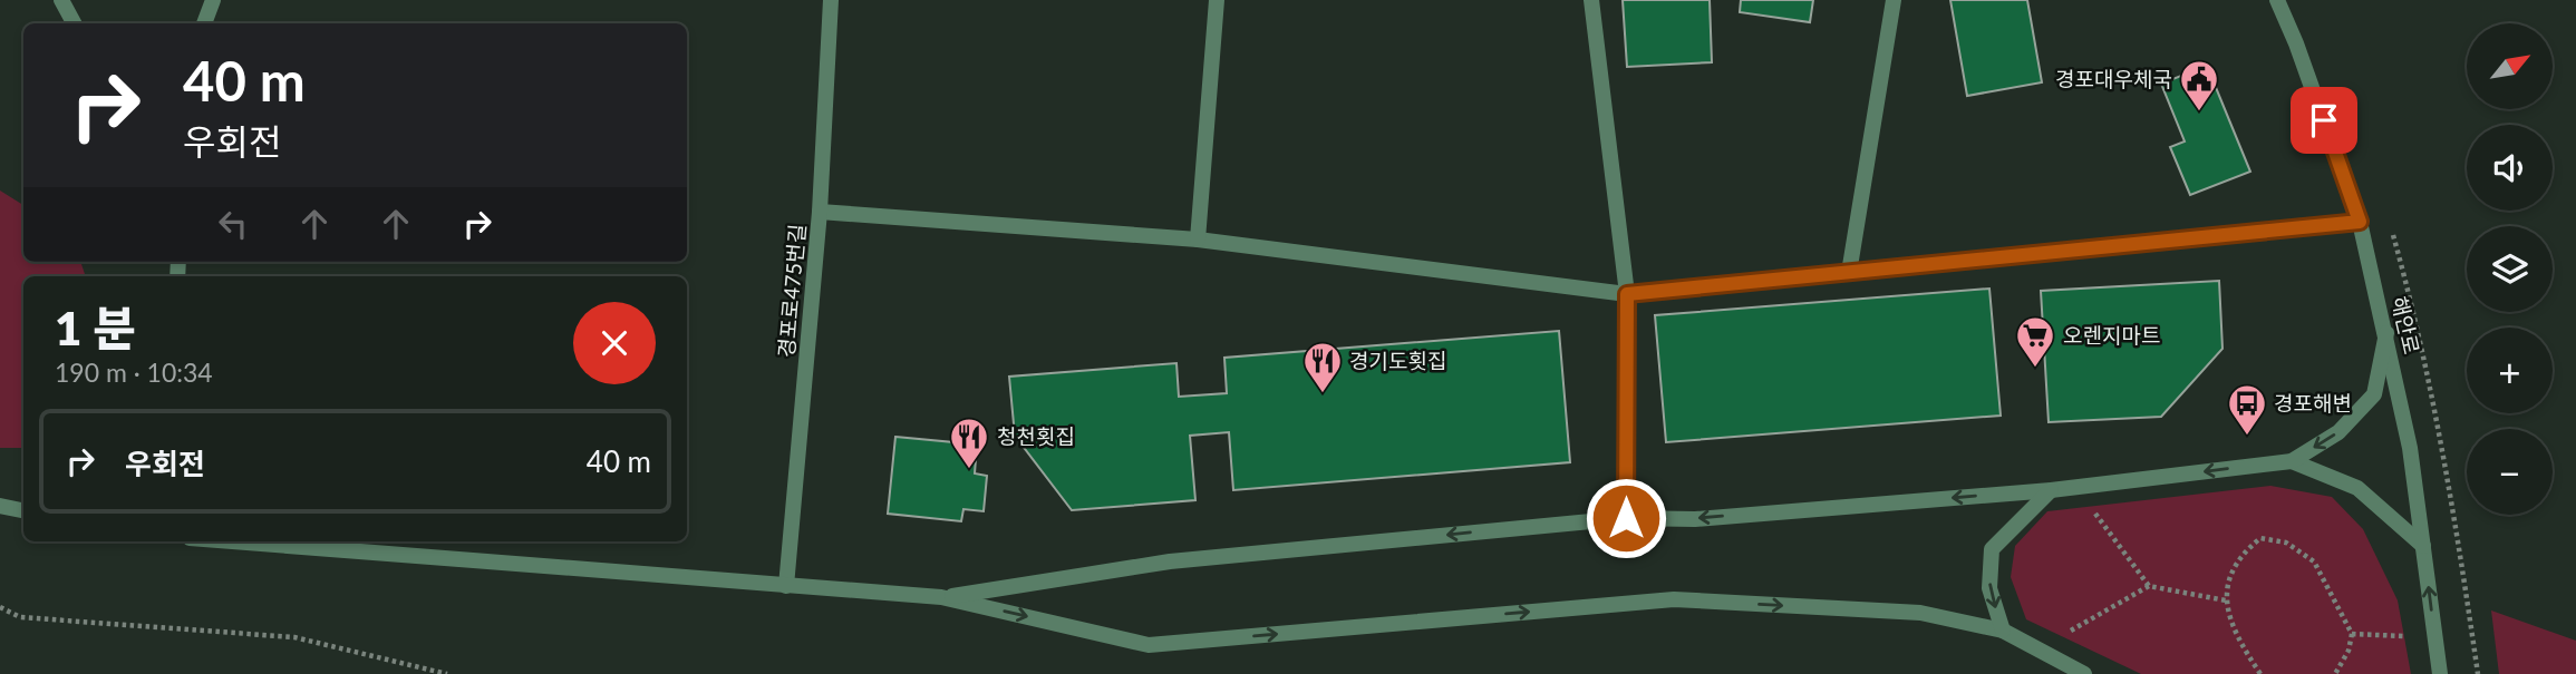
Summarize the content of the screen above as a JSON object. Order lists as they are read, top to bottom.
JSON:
{
  "streets": {
    "street": ["경포로475번길", "해안로"]
  },
  "places": {
    "public building": ["경포대우체국"],
    "supermarket": ["오렌지마트"],
    "restaurant": ["경기도횟집", "청천횟집"],
    "bus stop": ["경포해변"]
  },
  "north": "top right",
  "page": {
    "map_buttons": ["+", "−"],
    "turn": ["40 m", "우회전"],
    "heading": ["1 분", "190 m · 10:34"],
    "list": [
      {
        "name": "우회전",
        "value": "40 m"
      }
    ]
  }
}
